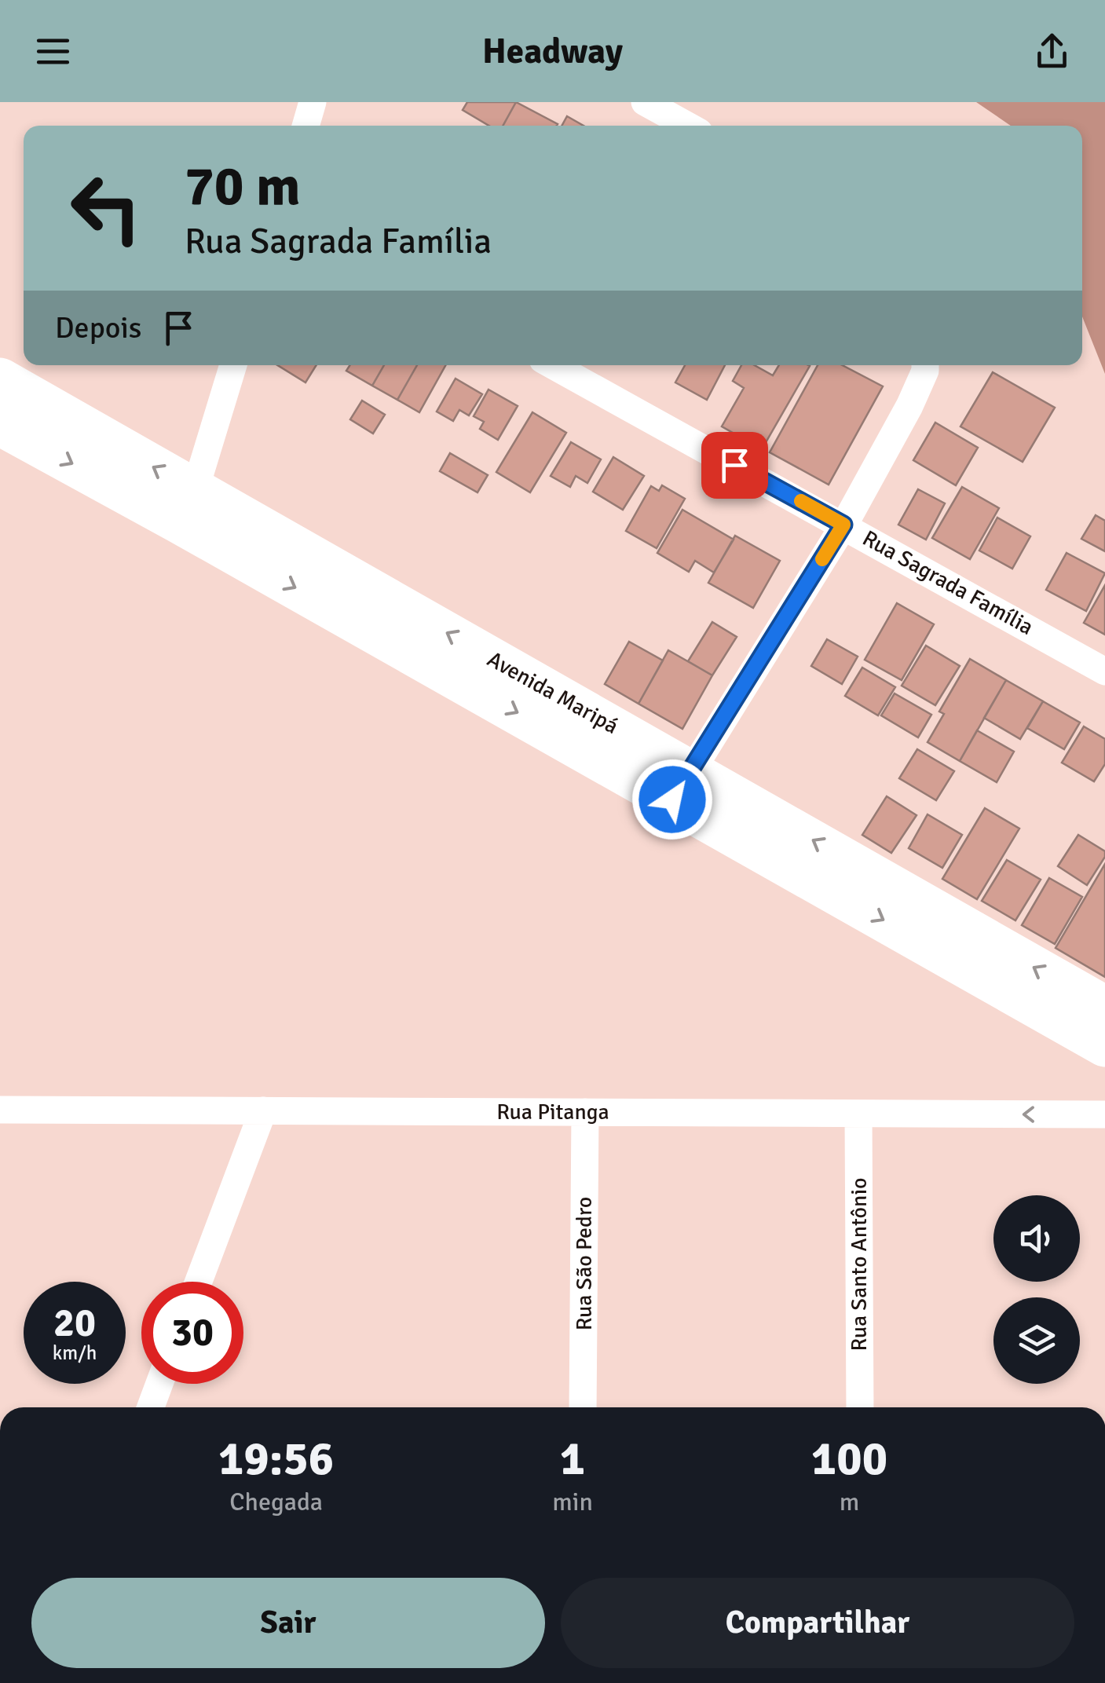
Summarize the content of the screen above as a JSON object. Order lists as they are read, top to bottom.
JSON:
{
  "streets": {
    "main road": ["Avenida Maripá"],
    "street": [
      "Rua Sagrada Família",
      "Rua Pitanga",
      "Rua São Pedro",
      "Rua Santo Antônio"
    ]
  },
  "crossings": [
    ["Rua Pitanga", "Rua São Pedro"],
    ["Rua Pitanga", "Rua Santo Antônio"]
  ],
  "page": {
    "header": "Headway",
    "turn": ["70 m", "Rua Sagrada Família"],
    "then": "Depois",
    "speed": "20 km/h",
    "limit": "30",
    "eta": [
      "19:56",
      "Chegada",
      "1",
      "min",
      "100",
      "m"
    ],
    "buttons": ["Sair", "Compartilhar"]
  }
}
